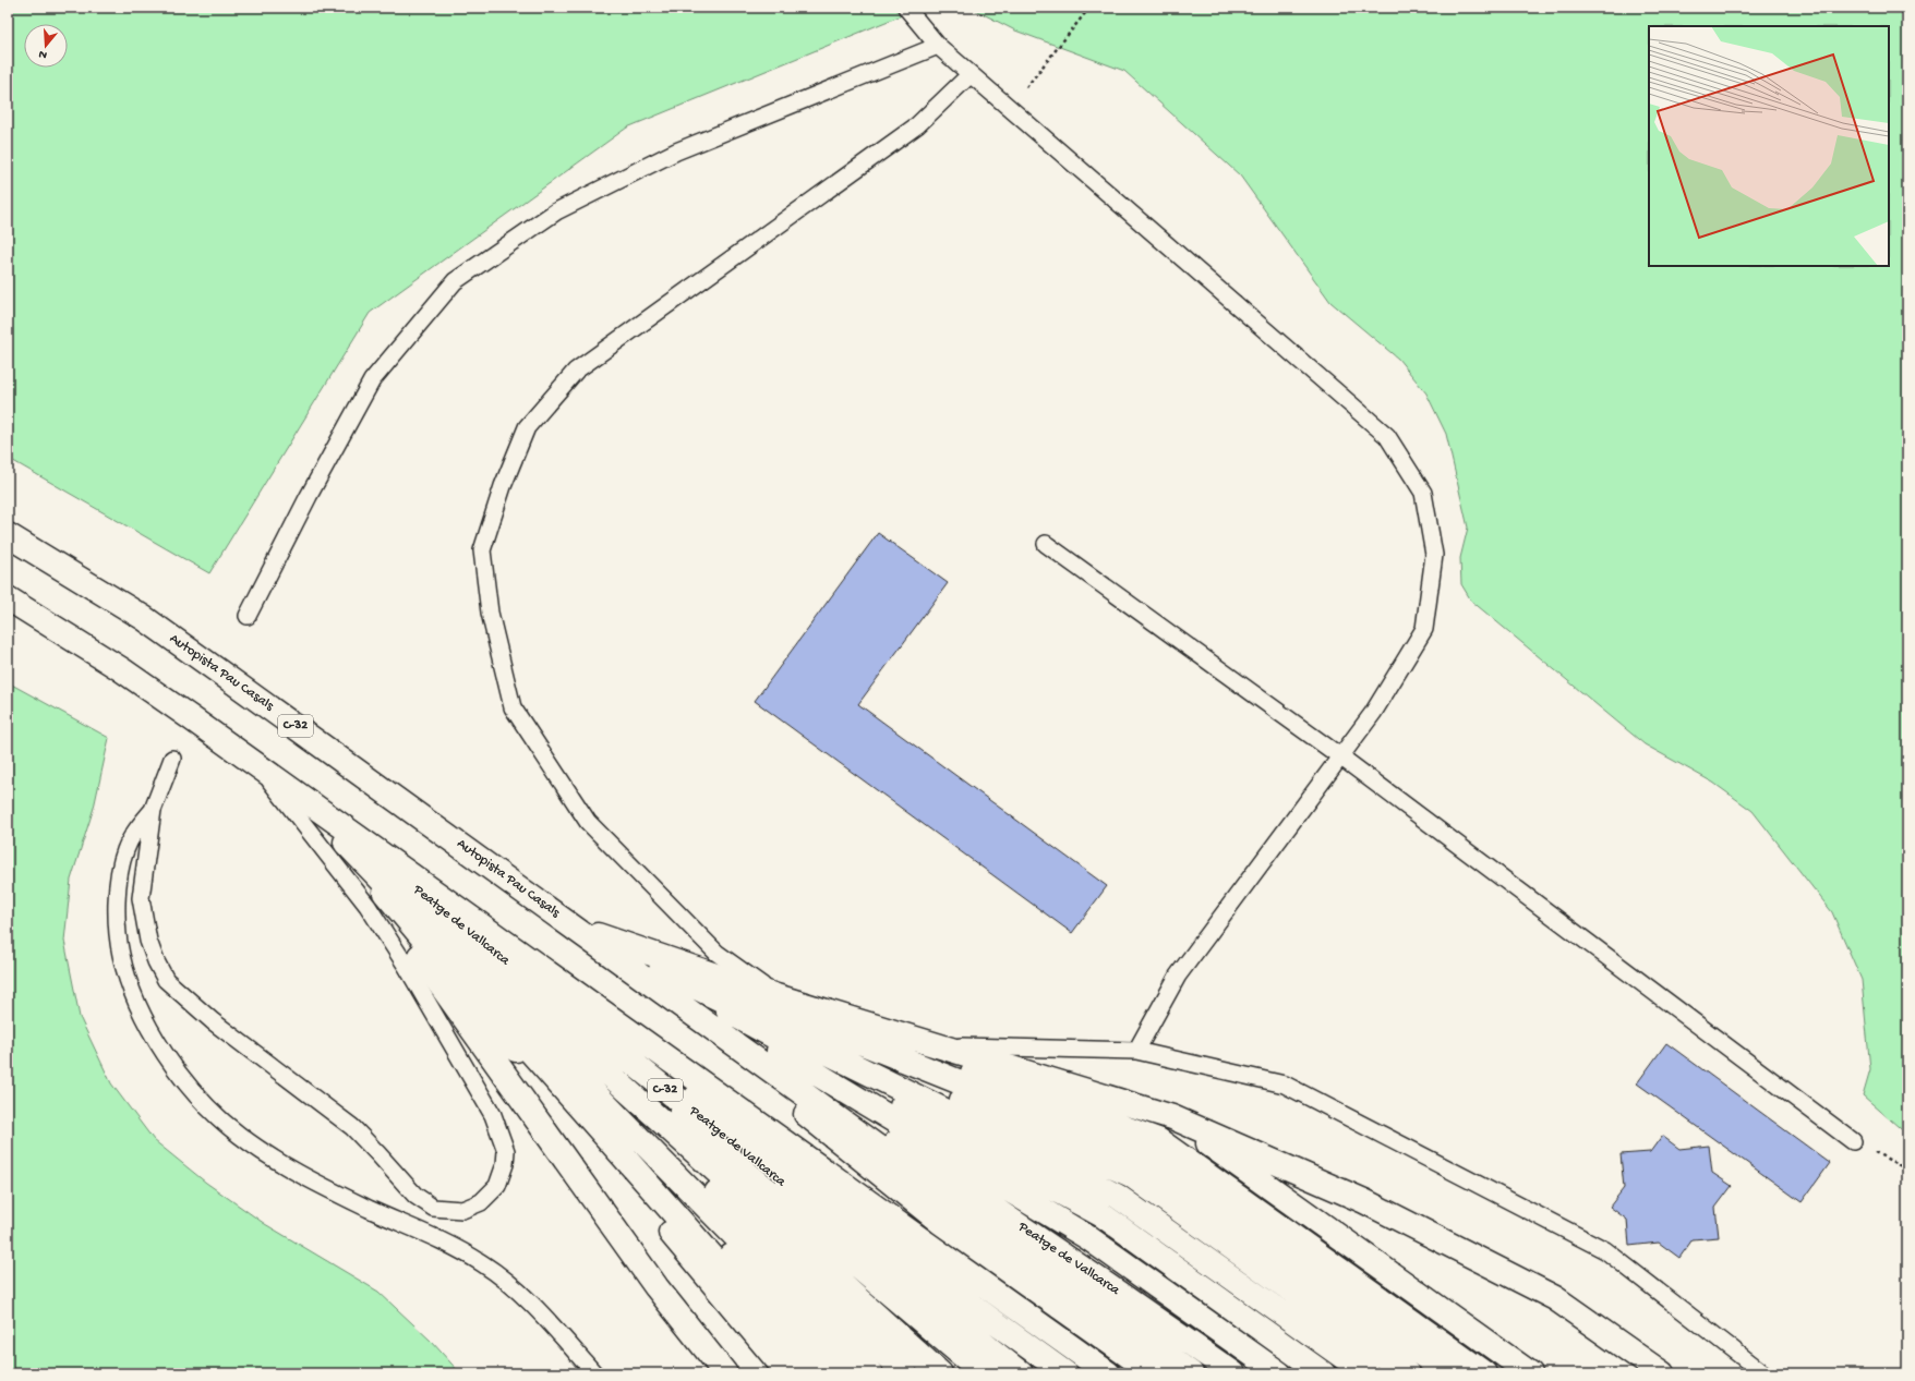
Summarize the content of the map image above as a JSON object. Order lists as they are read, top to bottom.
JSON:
{
  "streets": {
    "highway": ["Autopista Pau Casals", "C-32", "Peatge de Vallcarca"]
  },
  "crossings": [
    ["Autopista Pau Casals", "Peatge de Vallcarca"],
    ["C-32", "Peatge de Vallcarca"]
  ],
  "north": "bottom"
}
